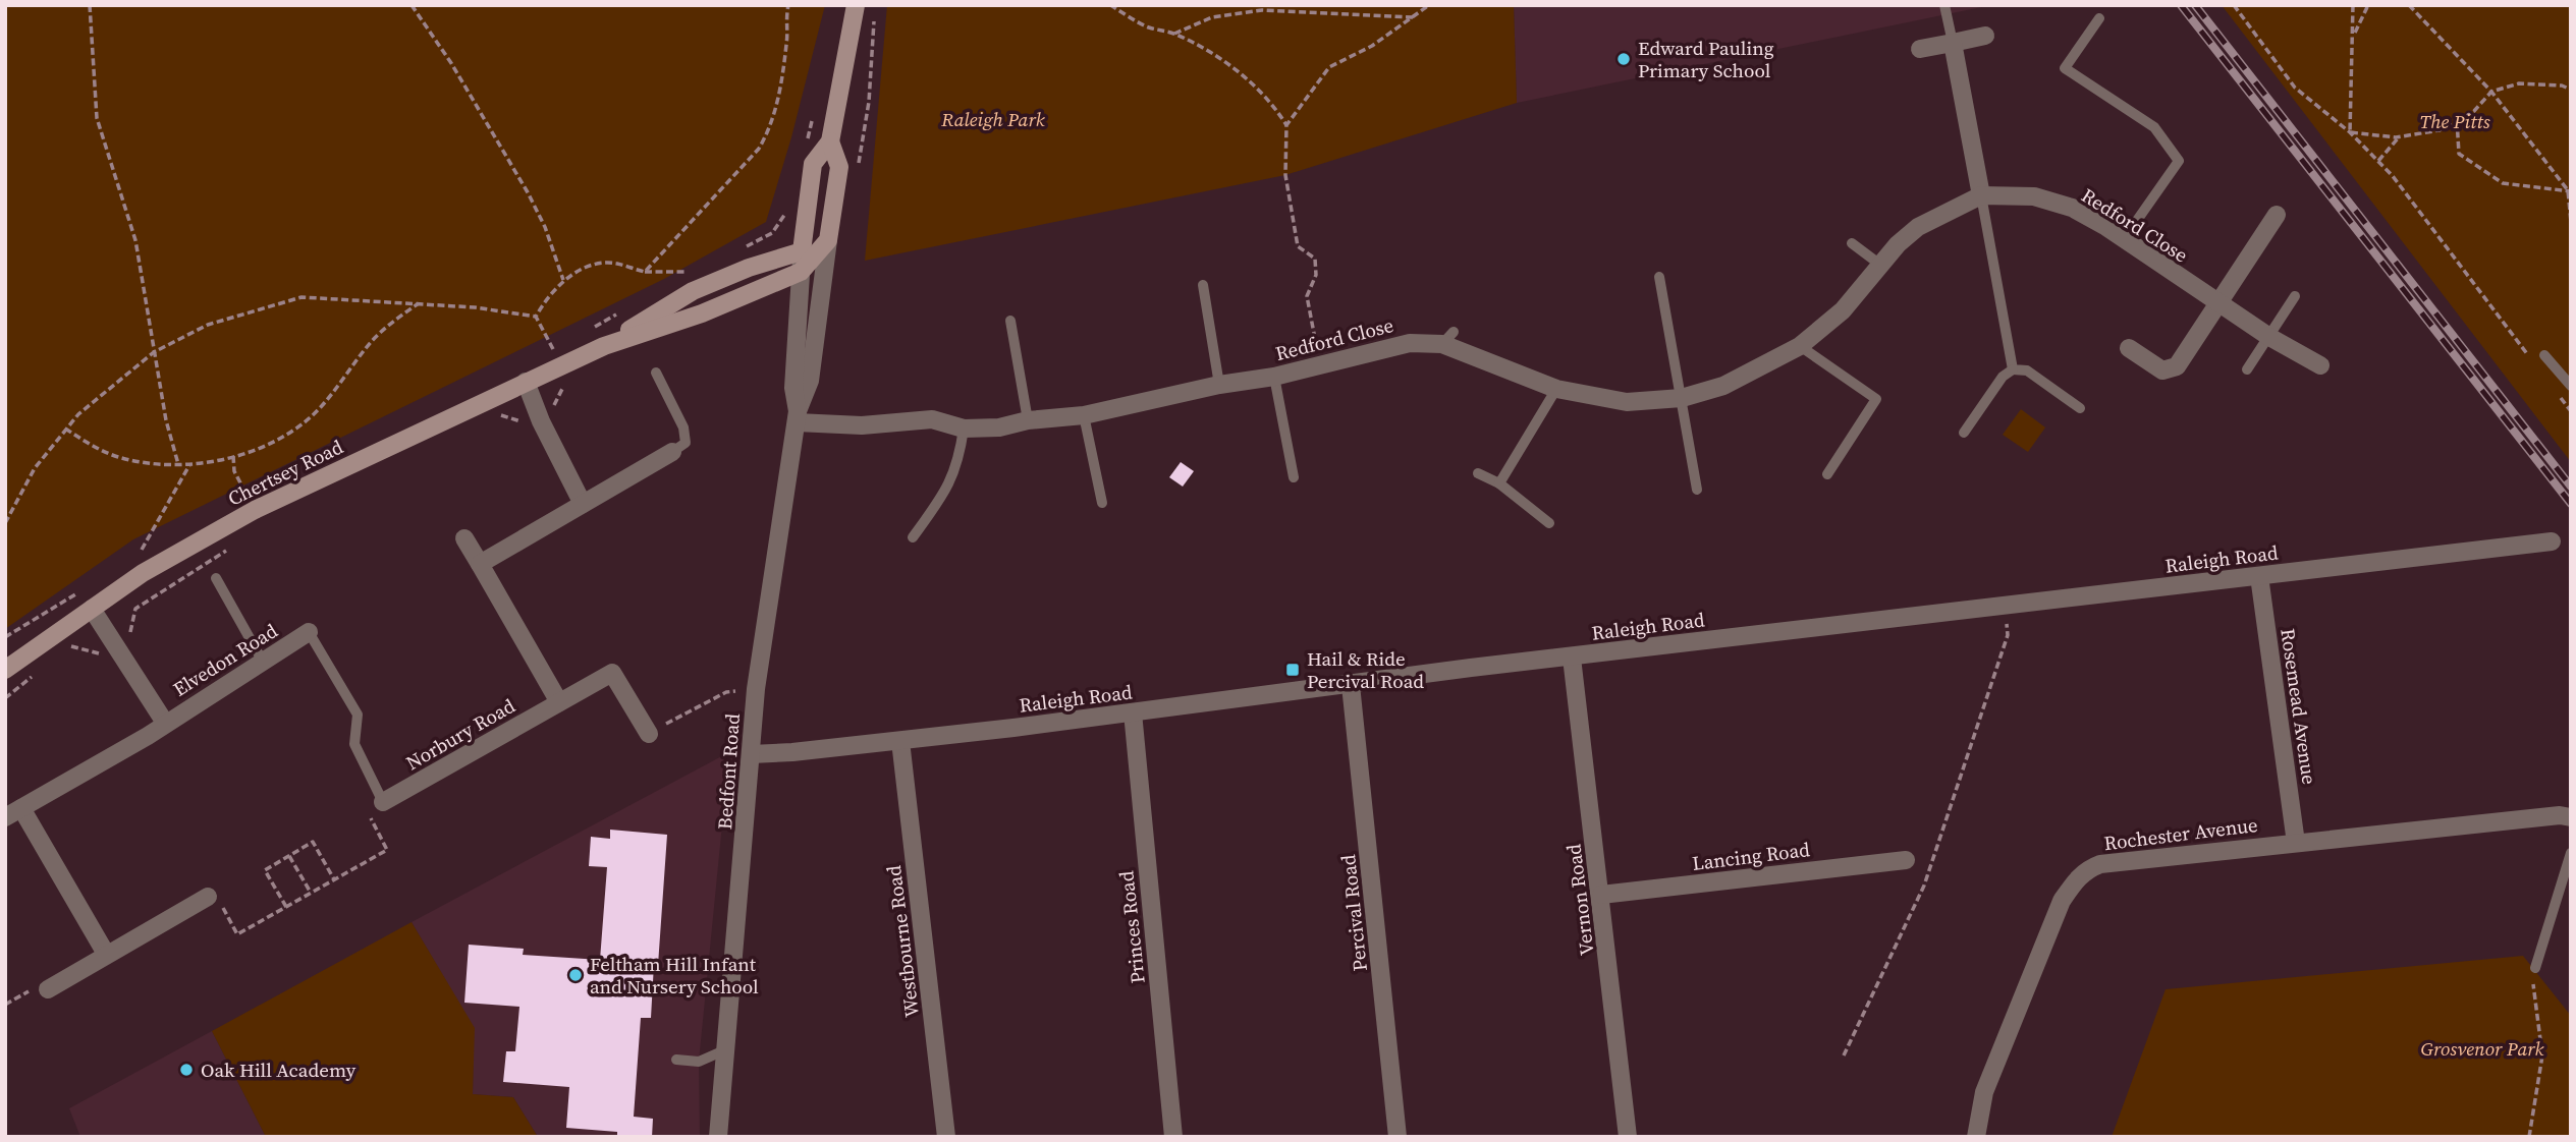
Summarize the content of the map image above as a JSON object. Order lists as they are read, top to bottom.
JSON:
{
  "streets": {
    "street": [
      "Redford Close",
      "Chertsey Road",
      "Raleigh Road",
      "Elvedon Road",
      "Rosemead Avenue",
      "Norbury Road",
      "Bedfont Road",
      "Rochester Avenue",
      "Lancing Road",
      "Vernon Road",
      "Percival Road",
      "Princes Road",
      "Westbourne Road"
    ]
  },
  "crossings": [
    ["Redford Close", "Bedfont Road"],
    ["Chertsey Road", "Elvedon Road"],
    ["Chertsey Road", "Bedfont Road"],
    ["Raleigh Road", "Rosemead Avenue"],
    ["Raleigh Road", "Bedfont Road"],
    ["Raleigh Road", "Vernon Road"],
    ["Raleigh Road", "Percival Road"],
    ["Raleigh Road", "Princes Road"],
    ["Raleigh Road", "Westbourne Road"],
    ["Rosemead Avenue", "Rochester Avenue"],
    ["Lancing Road", "Vernon Road"]
  ],
  "parks": ["Raleigh Park", "The Pitts", "Grosvenor Park"],
  "places": {
    "other": ["Edward Pauling Primary School", "Feltham Hill Infant and Nursery School", "Oak Hill Academy"],
    "transit": ["Hail & Ride Percival Road"]
  }
}
